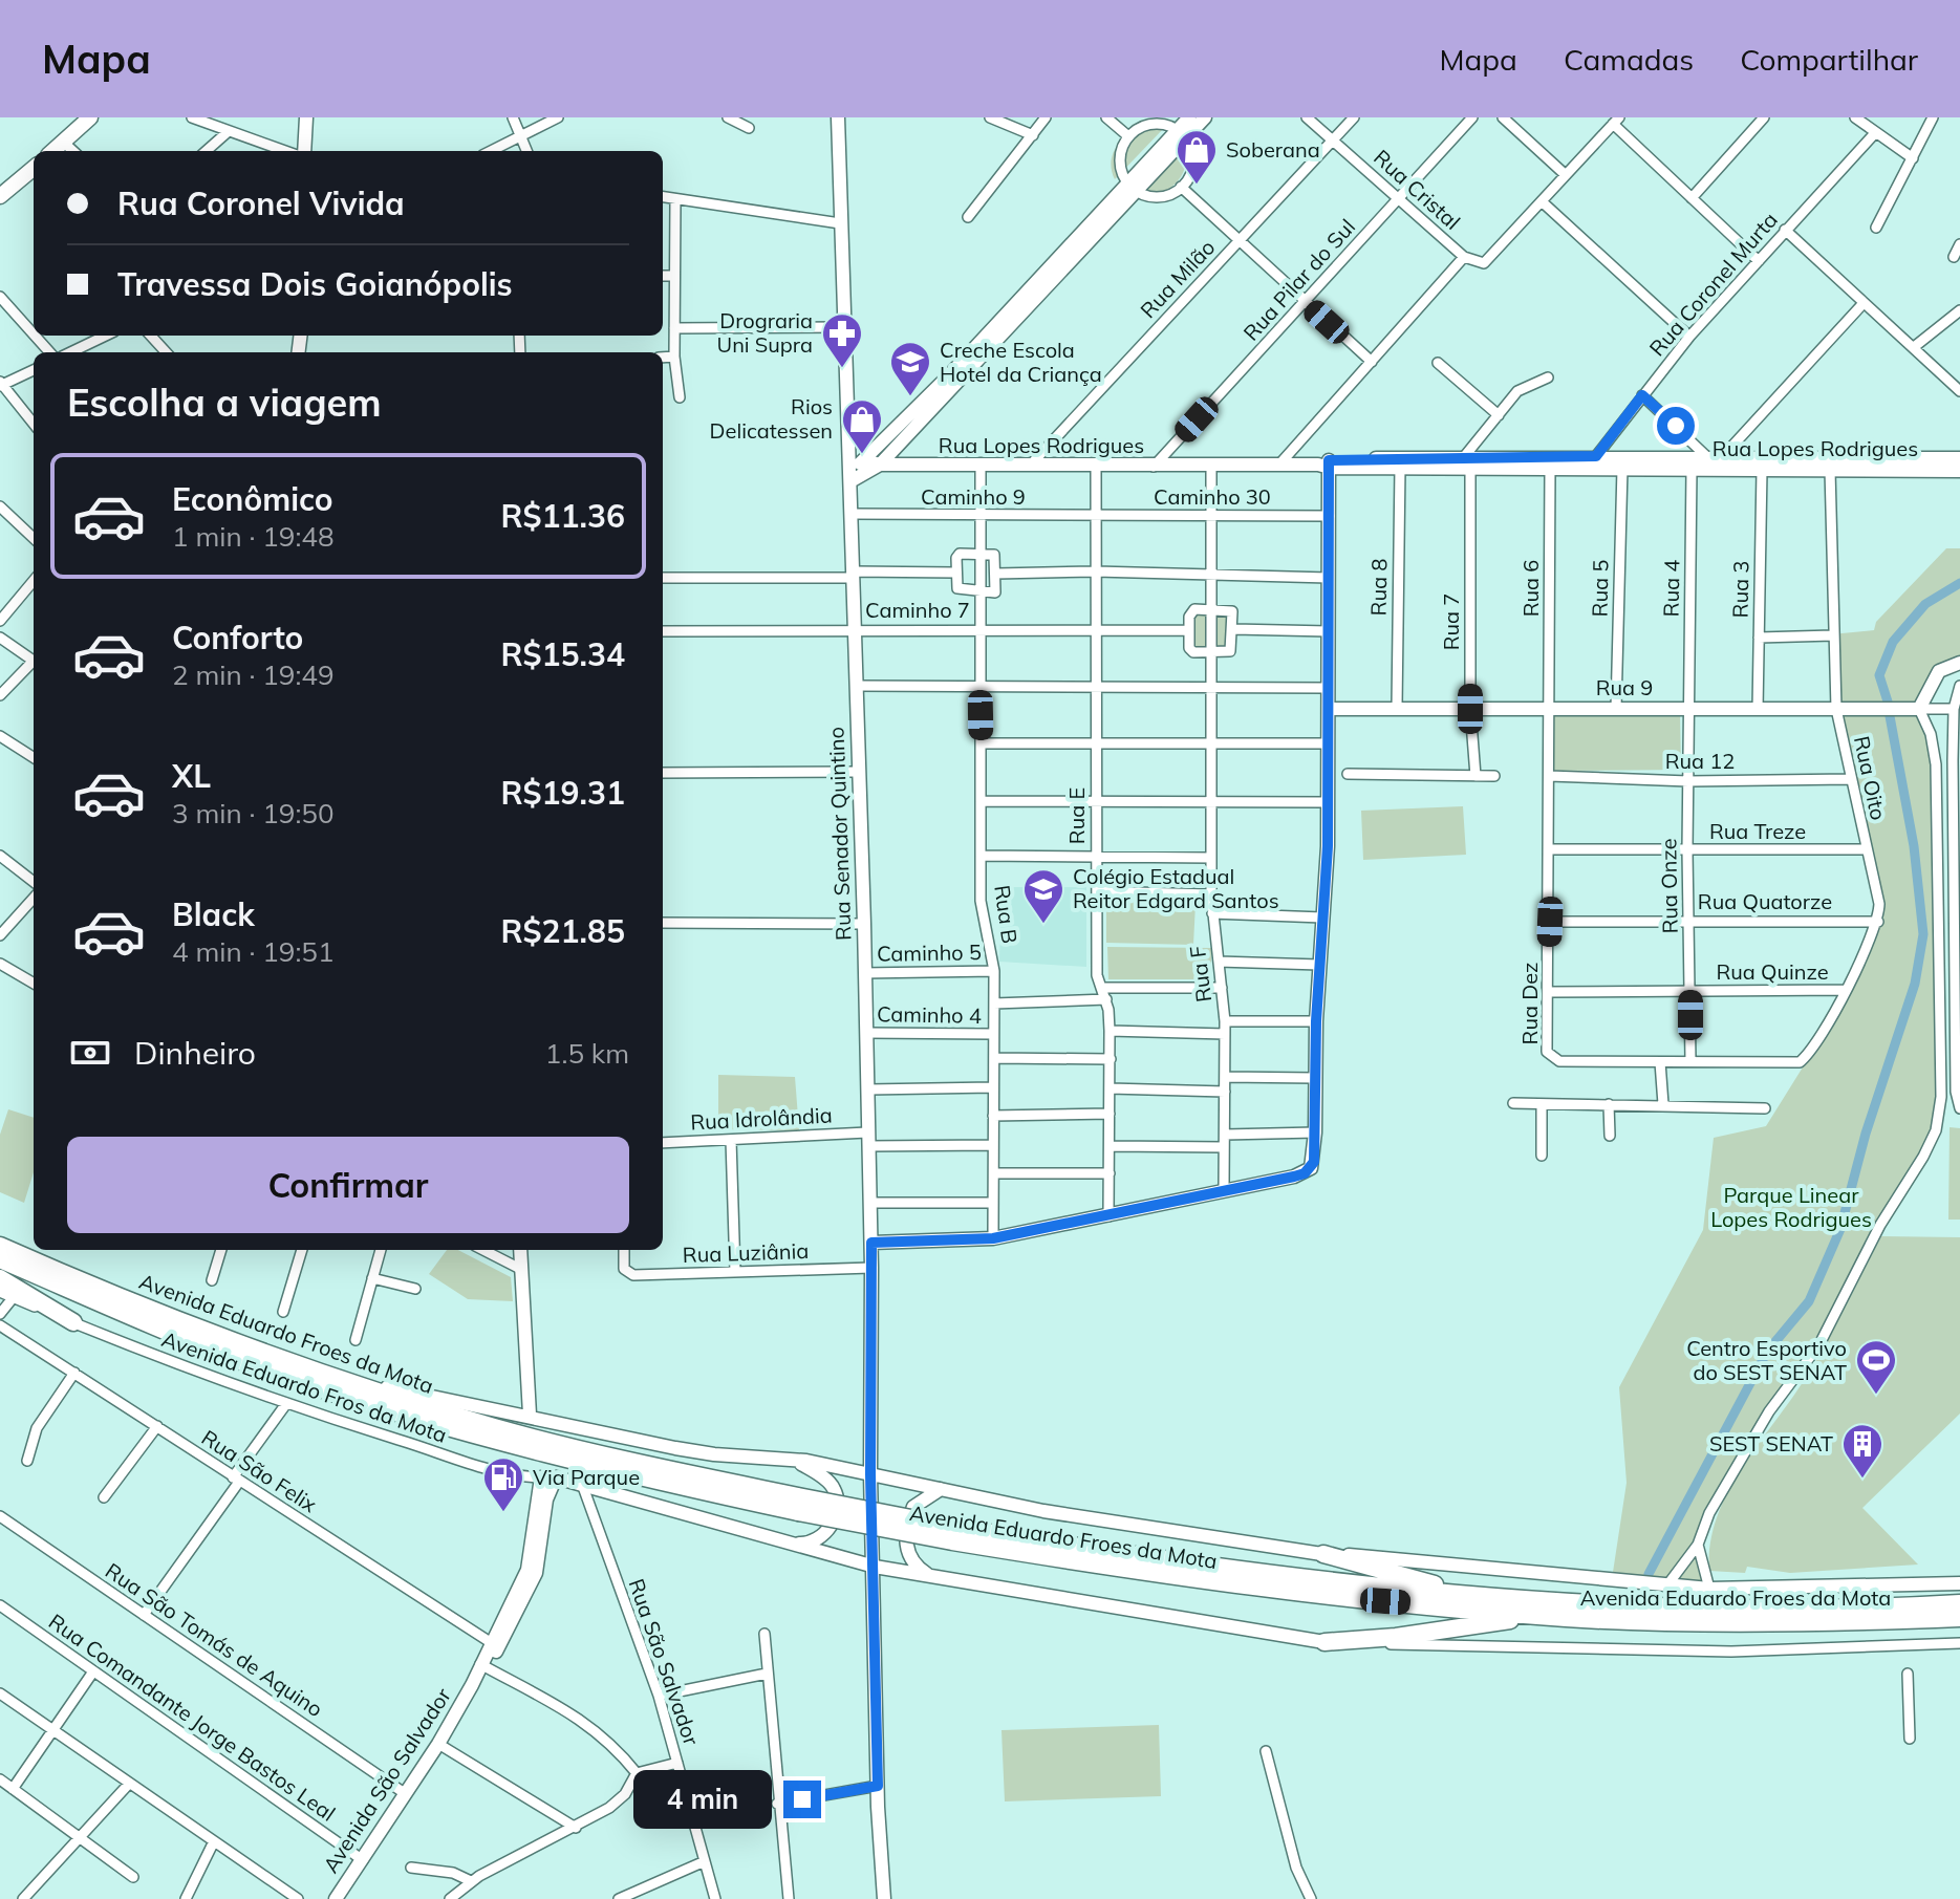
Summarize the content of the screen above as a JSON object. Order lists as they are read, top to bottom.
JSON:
{
  "streets": {
    "highway": ["Avenida Eduardo Froes da Mota"],
    "street": [
      "Rua Cristal",
      "Rua Milão",
      "Rua Pilar do Sul",
      "Rua Coronel Murta",
      "Rua Lopes Rodrigues",
      "Caminho 9",
      "Caminho 30",
      "Rua 8",
      "Rua 6",
      "Rua 5",
      "Rua 4",
      "Rua 3",
      "Caminho 7",
      "Rua 7",
      "Rua 9",
      "Rua 12",
      "Rua Oito",
      "Rua E",
      "Rua Treze",
      "Rua Senador Quintino",
      "Rua Onze",
      "Rua Quatorze",
      "Rua B",
      "Caminho 5",
      "Rua Quinze",
      "Rua F",
      "Rua Dez",
      "Caminho 4",
      "Rua Idrolândia",
      "Rua Luziânia",
      "Avenida Eduardo Fros da Mota",
      "Rua São Felix",
      "Rua São Tomás de Aquino",
      "Rua São Salvador",
      "Rua Comandante Jorge Bastos Leal",
      "Avenida São Salvador"
    ]
  },
  "crossings": [
    ["Rua Cristal", "Rua Milão"],
    ["Rua Cristal", "Rua Pilar do Sul"],
    ["Rua Milão", "Rua Lopes Rodrigues"],
    ["Rua Pilar do Sul", "Rua Lopes Rodrigues"],
    ["Rua Coronel Murta", "Rua Lopes Rodrigues"],
    ["Rua Lopes Rodrigues", "Rua 8"],
    ["Rua Lopes Rodrigues", "Rua 6"],
    ["Rua Lopes Rodrigues", "Rua 5"],
    ["Rua Lopes Rodrigues", "Rua 4"],
    ["Rua Lopes Rodrigues", "Rua 3"],
    ["Rua Lopes Rodrigues", "Rua 7"],
    ["Rua Lopes Rodrigues", "Rua Oito"],
    ["Rua Lopes Rodrigues", "Rua E"],
    ["Caminho 9", "Caminho 30"],
    ["Caminho 9", "Rua E"],
    ["Caminho 9", "Rua Senador Quintino"],
    ["Caminho 30", "Rua E"],
    ["Rua 8", "Rua 9"],
    ["Rua 6", "Rua 9"],
    ["Rua 6", "Rua Dez"],
    ["Rua 5", "Rua 9"],
    ["Rua 4", "Rua 9"],
    ["Rua 4", "Rua Onze"],
    ["Rua 3", "Rua 9"],
    ["Caminho 7", "Rua E"],
    ["Caminho 7", "Rua Senador Quintino"],
    ["Caminho 7", "Rua B"],
    ["Rua 7", "Rua 9"],
    ["Rua 9", "Rua Oito"],
    ["Rua 9", "Rua Onze"],
    ["Rua 9", "Rua Dez"],
    ["Rua 12", "Rua Oito"],
    ["Rua 12", "Rua Onze"],
    ["Rua 12", "Rua Dez"],
    ["Rua Oito", "Rua Treze"],
    ["Rua Oito", "Rua Quatorze"],
    ["Rua Treze", "Rua Onze"],
    ["Rua Treze", "Rua Dez"],
    ["Rua Senador Quintino", "Caminho 5"],
    ["Rua Senador Quintino", "Caminho 4"],
    ["Rua Senador Quintino", "Rua Idrolândia"],
    ["Rua Senador Quintino", "Rua Luziânia"],
    ["Rua Onze", "Rua Quatorze"],
    ["Rua Onze", "Rua Quinze"],
    ["Rua Onze", "Rua Dez"],
    ["Rua Quatorze", "Rua Dez"],
    ["Rua B", "Caminho 5"],
    ["Rua B", "Caminho 4"],
    ["Rua B", "Rua Idrolândia"],
    ["Rua Quinze", "Rua Dez"],
    ["Avenida Eduardo Fros da Mota", "Avenida São Salvador"],
    ["Rua São Felix", "Avenida São Salvador"],
    ["Rua São Tomás de Aquino", "Avenida São Salvador"],
    ["Rua Comandante Jorge Bastos Leal", "Avenida São Salvador"]
  ],
  "parks": ["Parque Linear Lopes Rodrigues"],
  "places": {
    "shop": ["Soberana", "Rios Delicatessen"],
    "pharmacy": ["Drograria Uni Supra"],
    "school or university": ["Creche Escola Hotel da Criança", "Colégio Estadual Reitor Edgard Santos"],
    "sports": ["Centro Esportivo do SEST SENAT"],
    "building": ["SEST SENAT"],
    "fuel station": ["Via Parque"]
  },
  "page": {
    "header": "Mapa",
    "nav": ["Mapa", "Camadas", "Compartilhar"],
    "banner": ["Rua Coronel Vivida", "Travessa Dois Goianópolis"],
    "heading": "Escolha a viagem",
    "list": [
      {
        "name": "Econômico",
        "note": "1 min · 19:48",
        "value": "R$11.36"
      },
      {
        "name": "Conforto",
        "note": "2 min · 19:49",
        "value": "R$15.34"
      },
      {
        "name": "XL",
        "note": "3 min · 19:50",
        "value": "R$19.31"
      },
      {
        "name": "Black",
        "note": "4 min · 19:51",
        "value": "R$21.85"
      }
    ],
    "pay": ["Dinheiro", "1.5 km"],
    "buttons": "Confirmar",
    "bubble": "4 min"
  }
}
